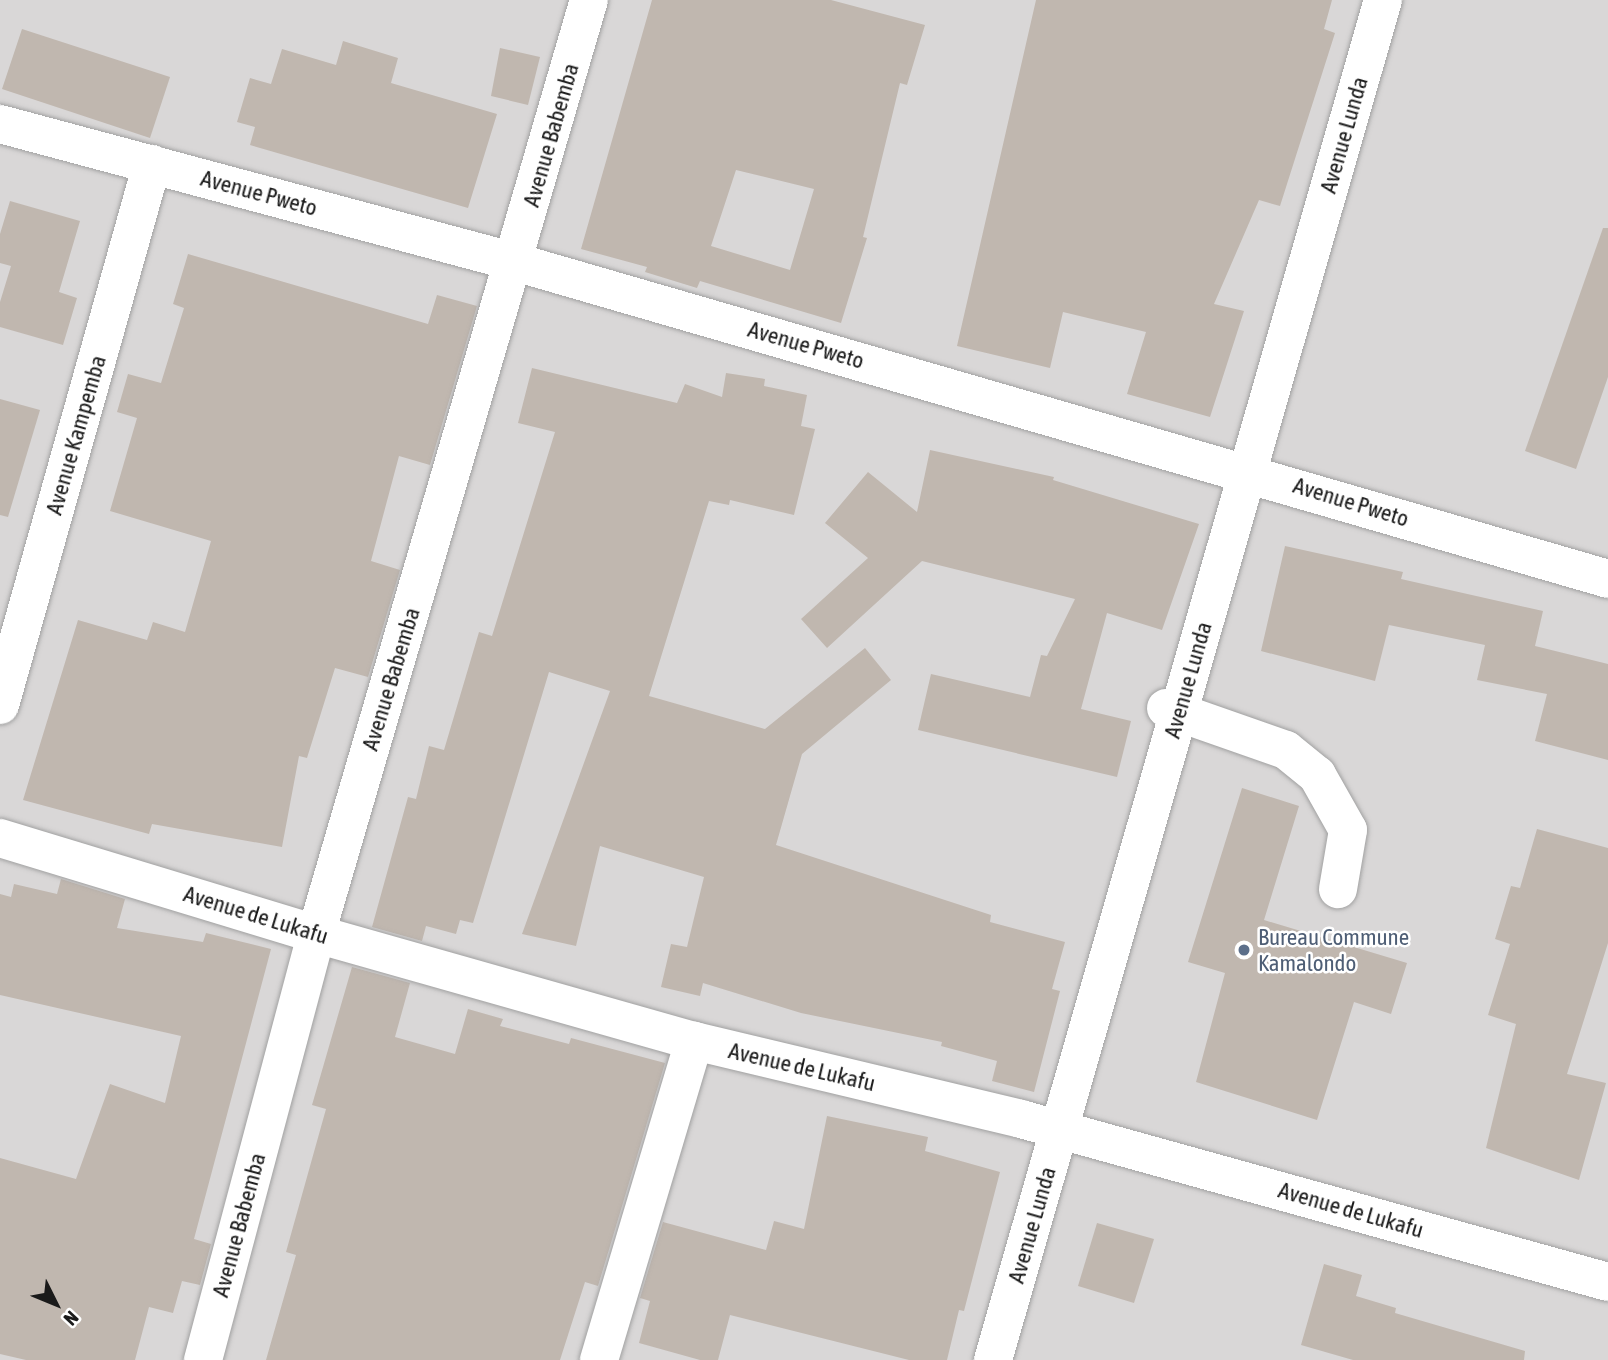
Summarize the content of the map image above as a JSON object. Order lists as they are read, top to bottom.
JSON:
{
  "streets": {
    "street": [
      "Avenue Babemba",
      "Avenue Lunda",
      "Avenue Pweto",
      "Avenue Kampemba",
      "Avenue de Lukafu"
    ]
  },
  "crossings": [
    ["Avenue Babemba", "Avenue Pweto"],
    ["Avenue Babemba", "Avenue de Lukafu"],
    ["Avenue Lunda", "Avenue Pweto"],
    ["Avenue Lunda", "Avenue de Lukafu"],
    ["Avenue Pweto", "Avenue Kampemba"]
  ],
  "places": ["Bureau Commune Kamalondo"],
  "north": "bottom right"
}
